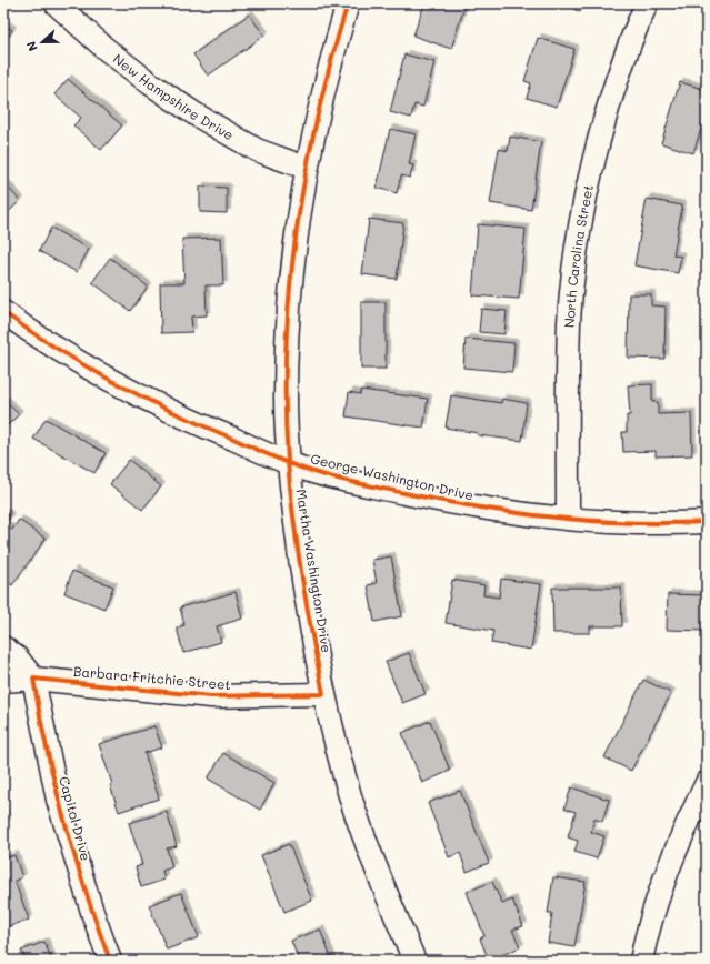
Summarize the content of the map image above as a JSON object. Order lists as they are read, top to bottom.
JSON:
{
  "streets": {
    "street": [
      "New Hampshire Drive",
      "North Carolina Street",
      "George Washington Drive",
      "Martha Washington Drive",
      "Barbara Fritchie Street",
      "Capitol Drive"
    ]
  },
  "crossings": [
    ["New Hampshire Drive", "Martha Washington Drive"],
    ["North Carolina Street", "George Washington Drive"],
    ["George Washington Drive", "Martha Washington Drive"],
    ["Martha Washington Drive", "Barbara Fritchie Street"],
    ["Barbara Fritchie Street", "Capitol Drive"]
  ],
  "north": "left"
}
